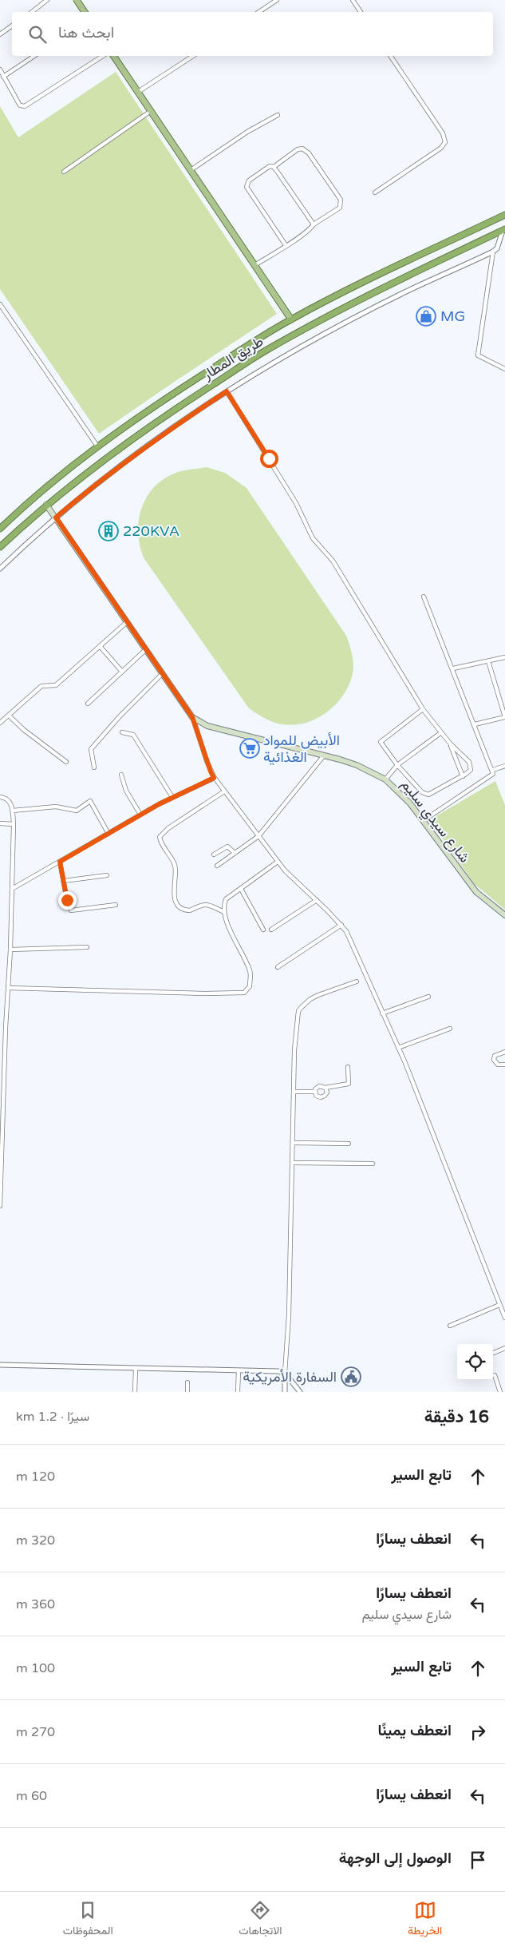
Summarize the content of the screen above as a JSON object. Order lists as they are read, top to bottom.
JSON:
{
  "streets": {
    "highway": ["طريق المطار"],
    "main road": ["شارع سيدي سليم"]
  },
  "crossings": [
    ["طريق المطار", "شارع سيدي سليم"]
  ],
  "places": {
    "shop": ["MG"],
    "building": ["220KVA"],
    "supermarket": ["الأبيض للمواد الغذائية"],
    "public building": ["السفارة الأمريكية"]
  },
  "page": {
    "search": "ابحث هنا",
    "heading": ["16 دقيقة", "سيرًا · 1.2 km"],
    "list": [
      ["تابع السير", "120 m"],
      ["انعطف يسارًا", "320 m"],
      ["انعطف يسارًا", "شارع سيدي سليم", "360 m"],
      ["تابع السير", "100 m"],
      ["انعطف يمينًا", "270 m"],
      ["انعطف يسارًا", "60 m"],
      "الوصول إلى الوجهة"
    ],
    "nav": ["الخريطة", "الاتجاهات", "المحفوظات"]
  }
}
